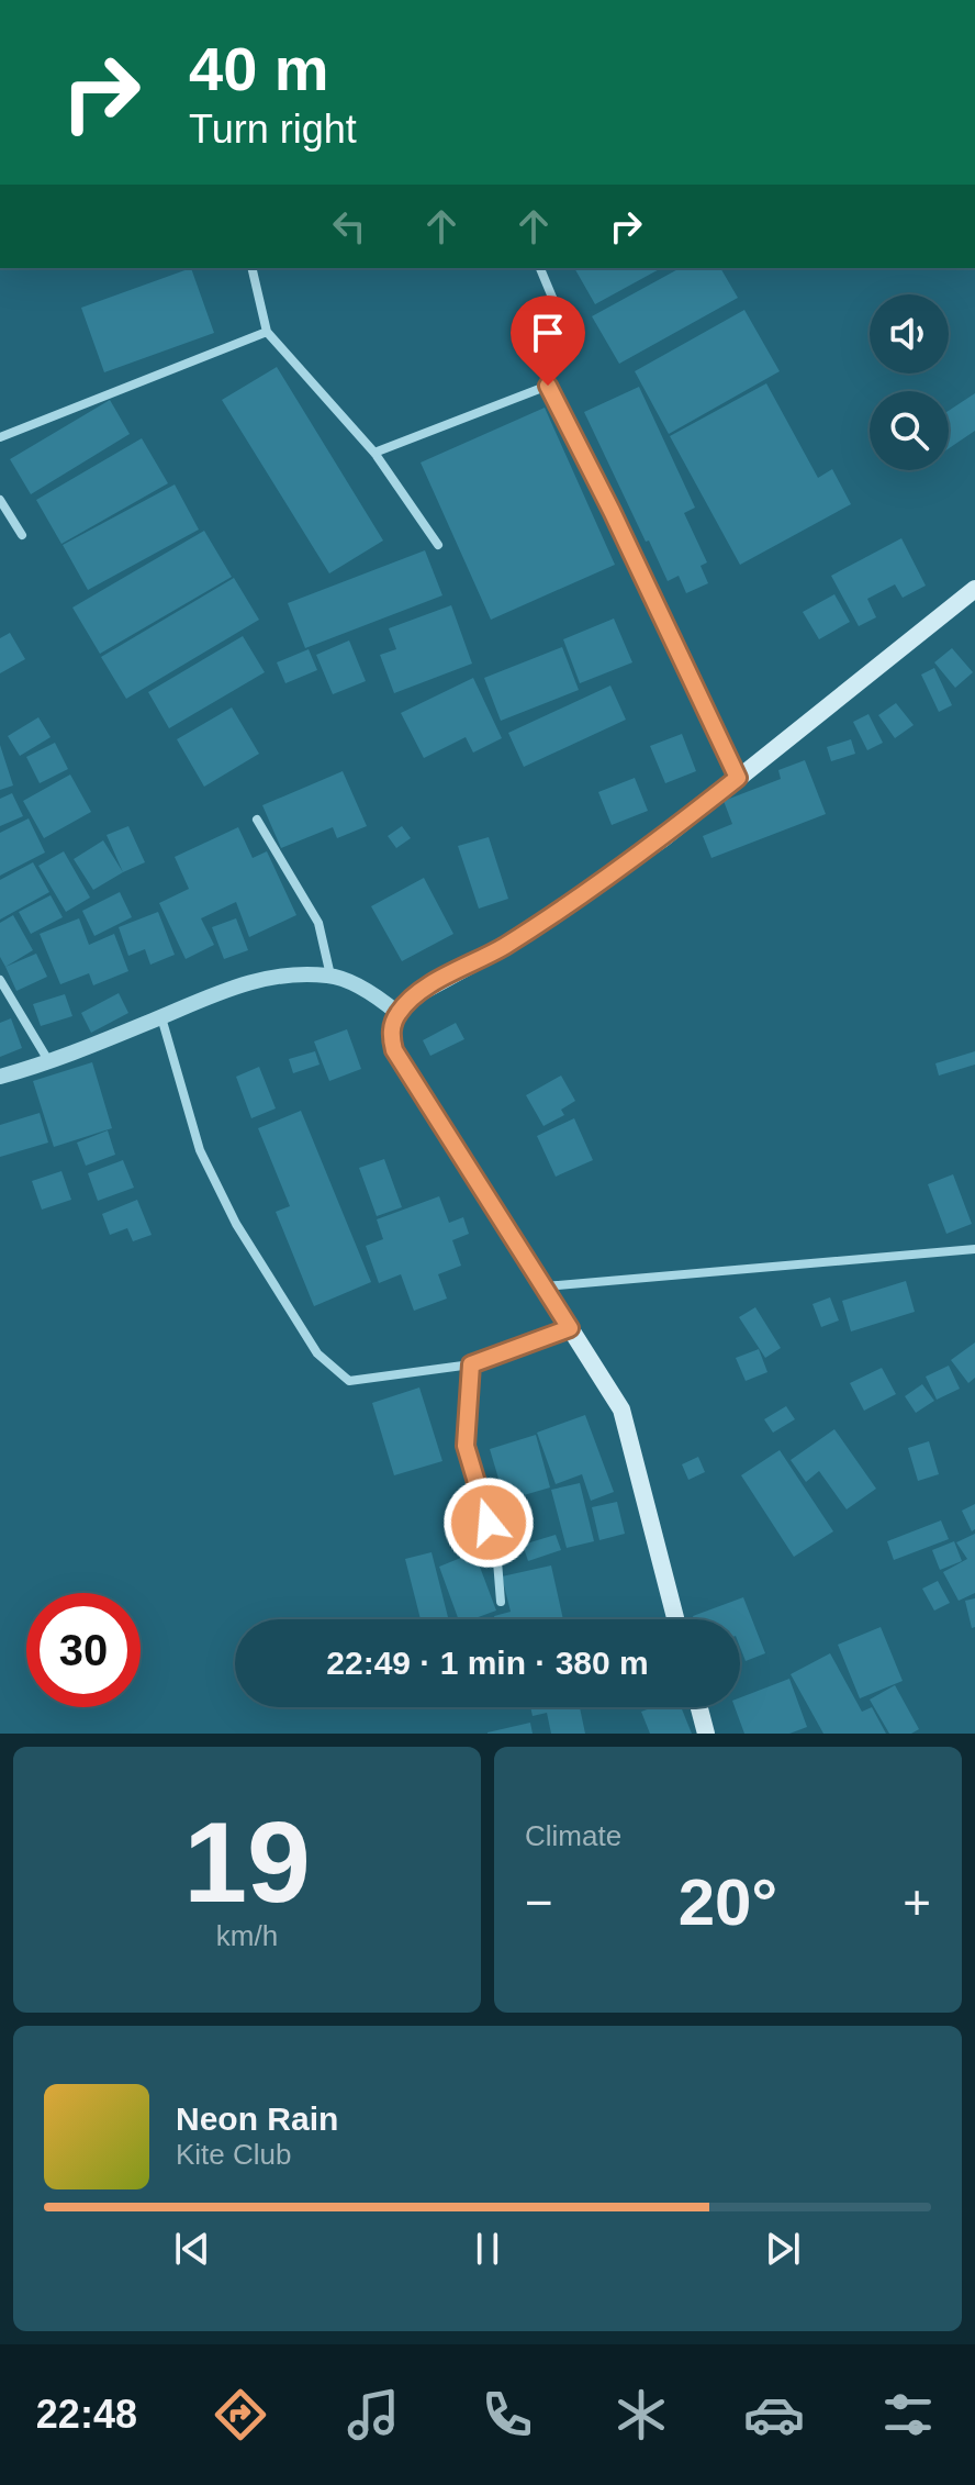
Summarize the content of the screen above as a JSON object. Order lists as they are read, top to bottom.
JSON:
{
  "page": {
    "turn": ["40 m", "Turn right"],
    "limit": "30",
    "trip": "22:49 · 1 min · 380 m",
    "tile": [
      ["19", "km/h"],
      "Climate"
    ],
    "heat": ["−", "20°", "+"],
    "song": ["Neon Rain", "Kite Club"],
    "tabs": "22:48"
  }
}
